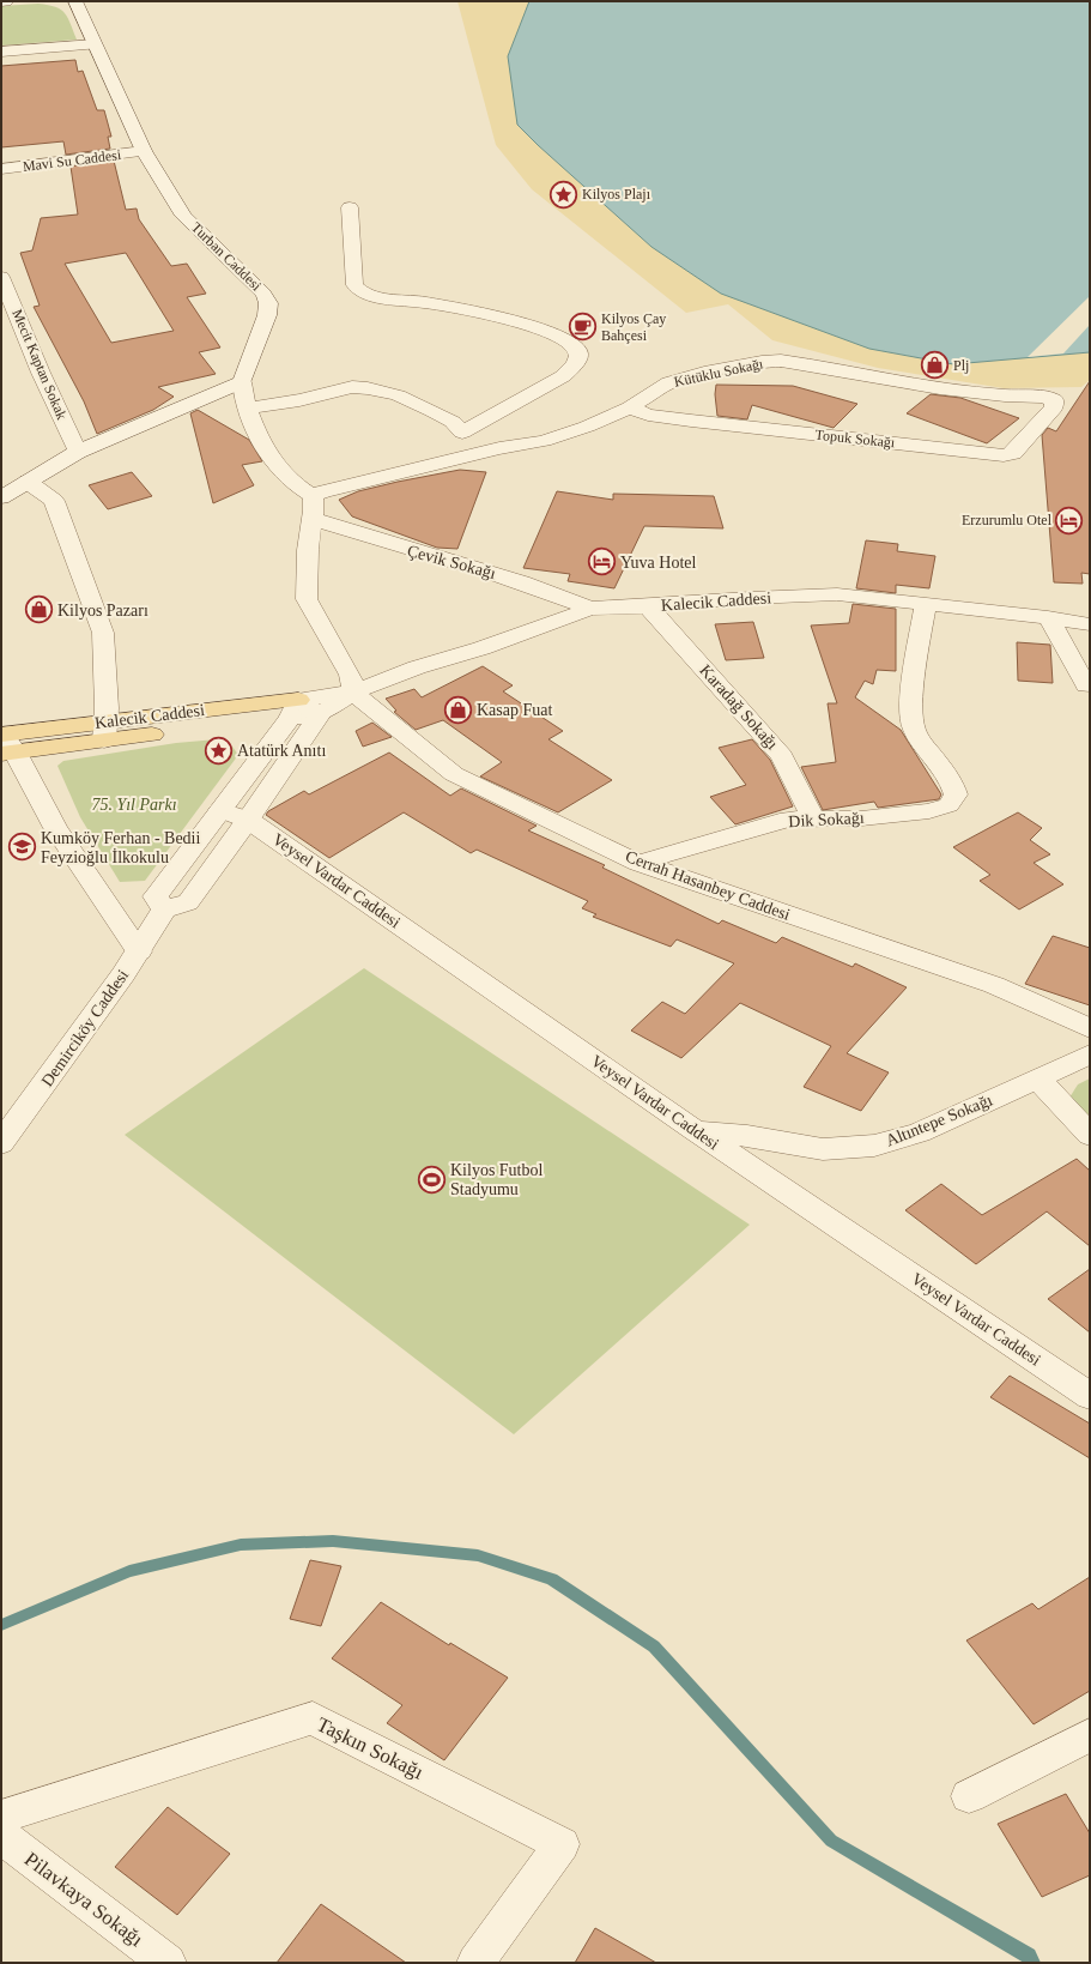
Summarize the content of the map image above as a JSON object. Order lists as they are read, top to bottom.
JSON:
{
  "streets": {
    "main road": ["Kalecik Caddesi"],
    "street": [
      "Mavi Su Caddesi",
      "Turban Caddesi",
      "Mecit Kaptan Sokak",
      "Kütüklu Sokağı",
      "Topuk Sokağı",
      "Çevik Sokağı",
      "Karadağ Sokağı",
      "Dik Sokağı",
      "Veysel Vardar Caddesi",
      "Cerrah Hasanbey Caddesi",
      "Demirciköy Caddesi",
      "Altıntepe Sokağı",
      "Taşkın Sokağı",
      "Pilavkaya Sokağı"
    ]
  },
  "crossings": [
    ["Mavi Su Caddesi", "Turban Caddesi"],
    ["Kütüklu Sokağı", "Topuk Sokağı"],
    ["Çevik Sokağı", "Kalecik Caddesi"],
    ["Kalecik Caddesi", "Karadağ Sokağı"],
    ["Kalecik Caddesi", "Dik Sokağı"],
    ["Kalecik Caddesi", "Cerrah Hasanbey Caddesi"],
    ["Karadağ Sokağı", "Dik Sokağı"],
    ["Dik Sokağı", "Cerrah Hasanbey Caddesi"],
    ["Veysel Vardar Caddesi", "Altıntepe Sokağı"]
  ],
  "parks": ["75. Yıl Parkı"],
  "places": {
    "place": ["Kilyos Plajı", "Atatürk Anıtı"],
    "cafe": ["Kilyos Çay Bahçesi"],
    "shop": ["Plj", "Kilyos Pazarı", "Kasap Fuat"],
    "hotel": ["Erzurumlu Otel", "Yuva Hotel"],
    "school or university": ["Kumköy Ferhan - Bedii Feyzioğlu İlkokulu"],
    "sports": ["Kilyos Futbol Stadyumu"]
  }
}
